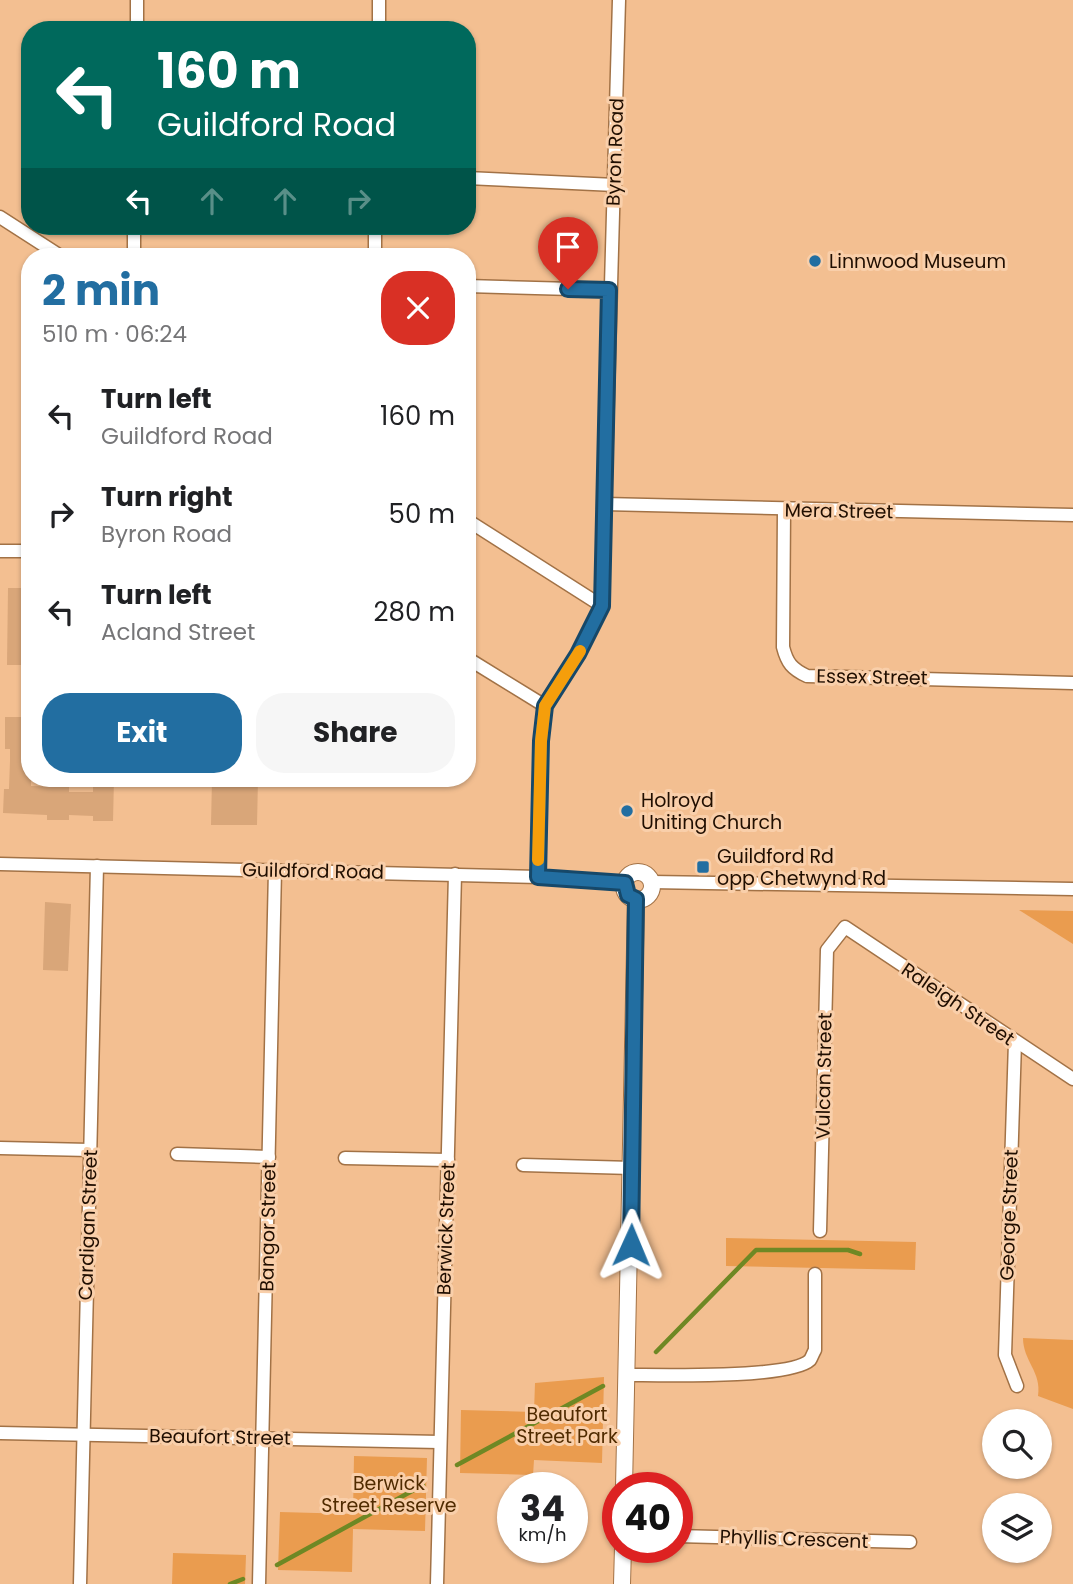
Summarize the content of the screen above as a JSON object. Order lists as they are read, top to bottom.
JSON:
{
  "streets": {
    "street": [
      "Byron Road",
      "Mera Street",
      "Essex Street",
      "Guildford Road",
      "Raleigh Street",
      "Vulcan Street",
      "George Street",
      "Cardigan Street",
      "Bangor Street",
      "Berwick Street",
      "Beaufort Street",
      "Phyllis Crescent"
    ]
  },
  "crossings": [
    ["Byron Road", "Mera Street"],
    ["Byron Road", "Guildford Road"],
    ["Mera Street", "Essex Street"],
    ["Guildford Road", "Cardigan Street"],
    ["Guildford Road", "Bangor Street"],
    ["Guildford Road", "Berwick Street"],
    ["Raleigh Street", "Vulcan Street"],
    ["Raleigh Street", "George Street"],
    ["Cardigan Street", "Beaufort Street"],
    ["Bangor Street", "Beaufort Street"],
    ["Berwick Street", "Beaufort Street"]
  ],
  "parks": ["Beaufort Street Park", "Berwick Street Reserve"],
  "places": {
    "other": ["Linnwood Museum", "Holroyd Uniting Church"],
    "transit": ["Guildford Rd opp Chetwynd Rd"]
  },
  "page": {
    "turn": ["160 m", "Guildford Road"],
    "heading": ["2 min", "510 m · 06:24"],
    "list": [
      {
        "name": "Turn left",
        "note": "Guildford Road",
        "value": "160 m"
      },
      {
        "name": "Turn right",
        "note": "Byron Road",
        "value": "50 m"
      },
      {
        "name": "Turn left",
        "note": "Acland Street",
        "value": "280 m"
      }
    ],
    "buttons": ["Exit", "Share"],
    "speed": "34 km/h",
    "limit": "40"
  }
}
